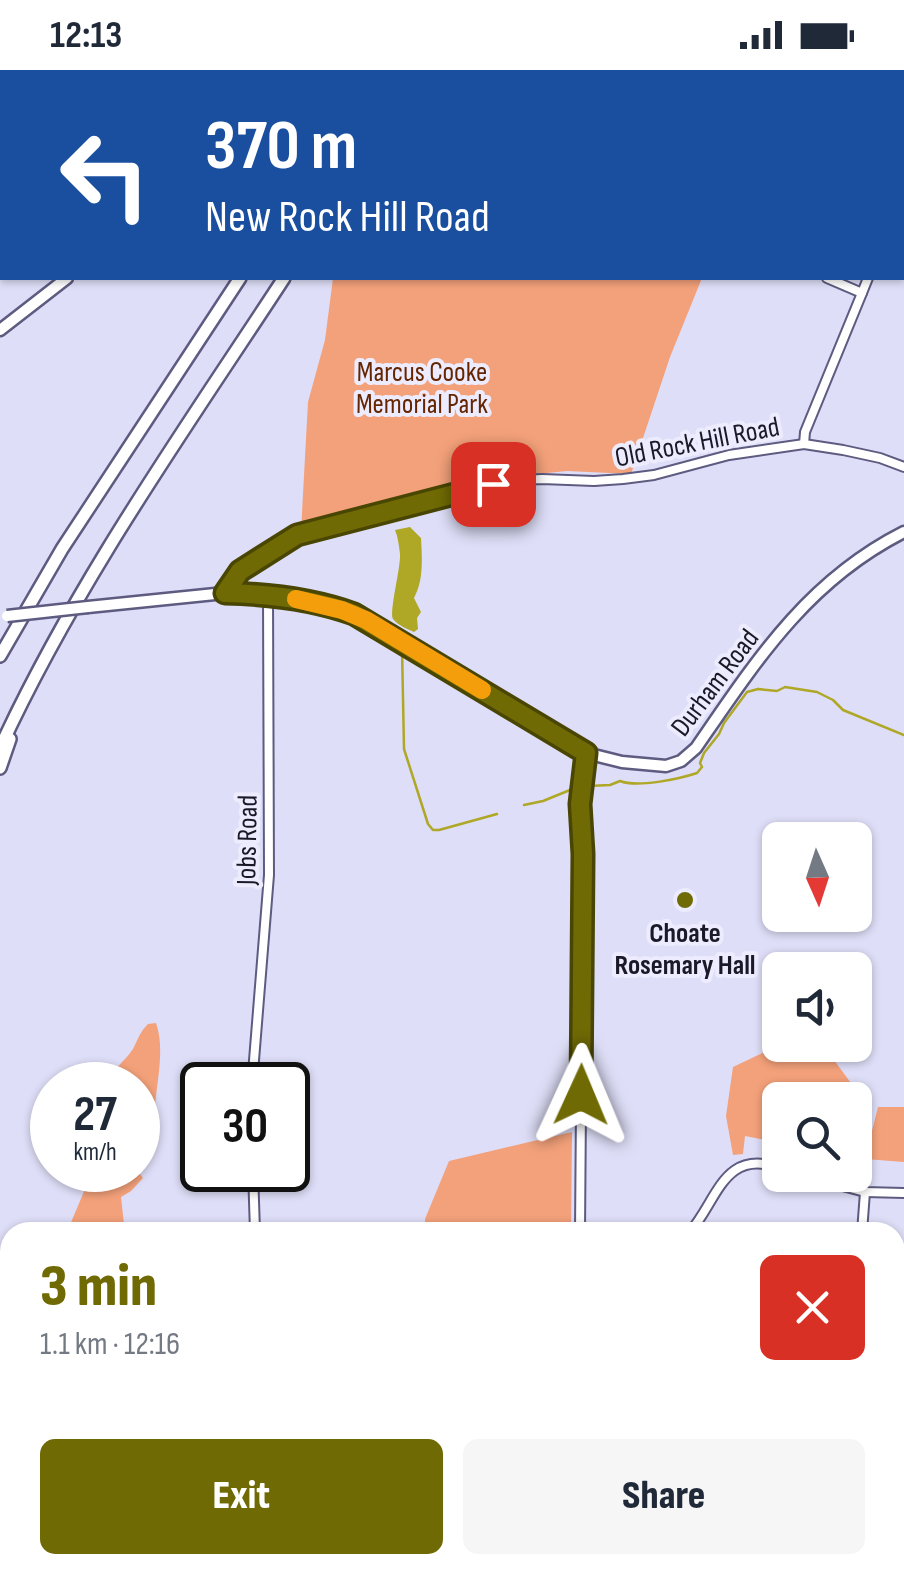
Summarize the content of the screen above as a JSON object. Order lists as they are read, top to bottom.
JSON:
{
  "streets": {
    "main road": ["Durham Road"],
    "street": ["Old Rock Hill Road", "Jobs Road"]
  },
  "parks": ["Marcus Cooke Memorial Park"],
  "places": ["Choate Rosemary Hall"],
  "north": "bottom",
  "page": {
    "status": "12:13",
    "turn": ["370 m", "New Rock Hill Road"],
    "speed": "27 km/h",
    "limit": "30",
    "heading": ["3 min", "1.1 km · 12:16"],
    "buttons": ["Exit", "Share"]
  }
}
